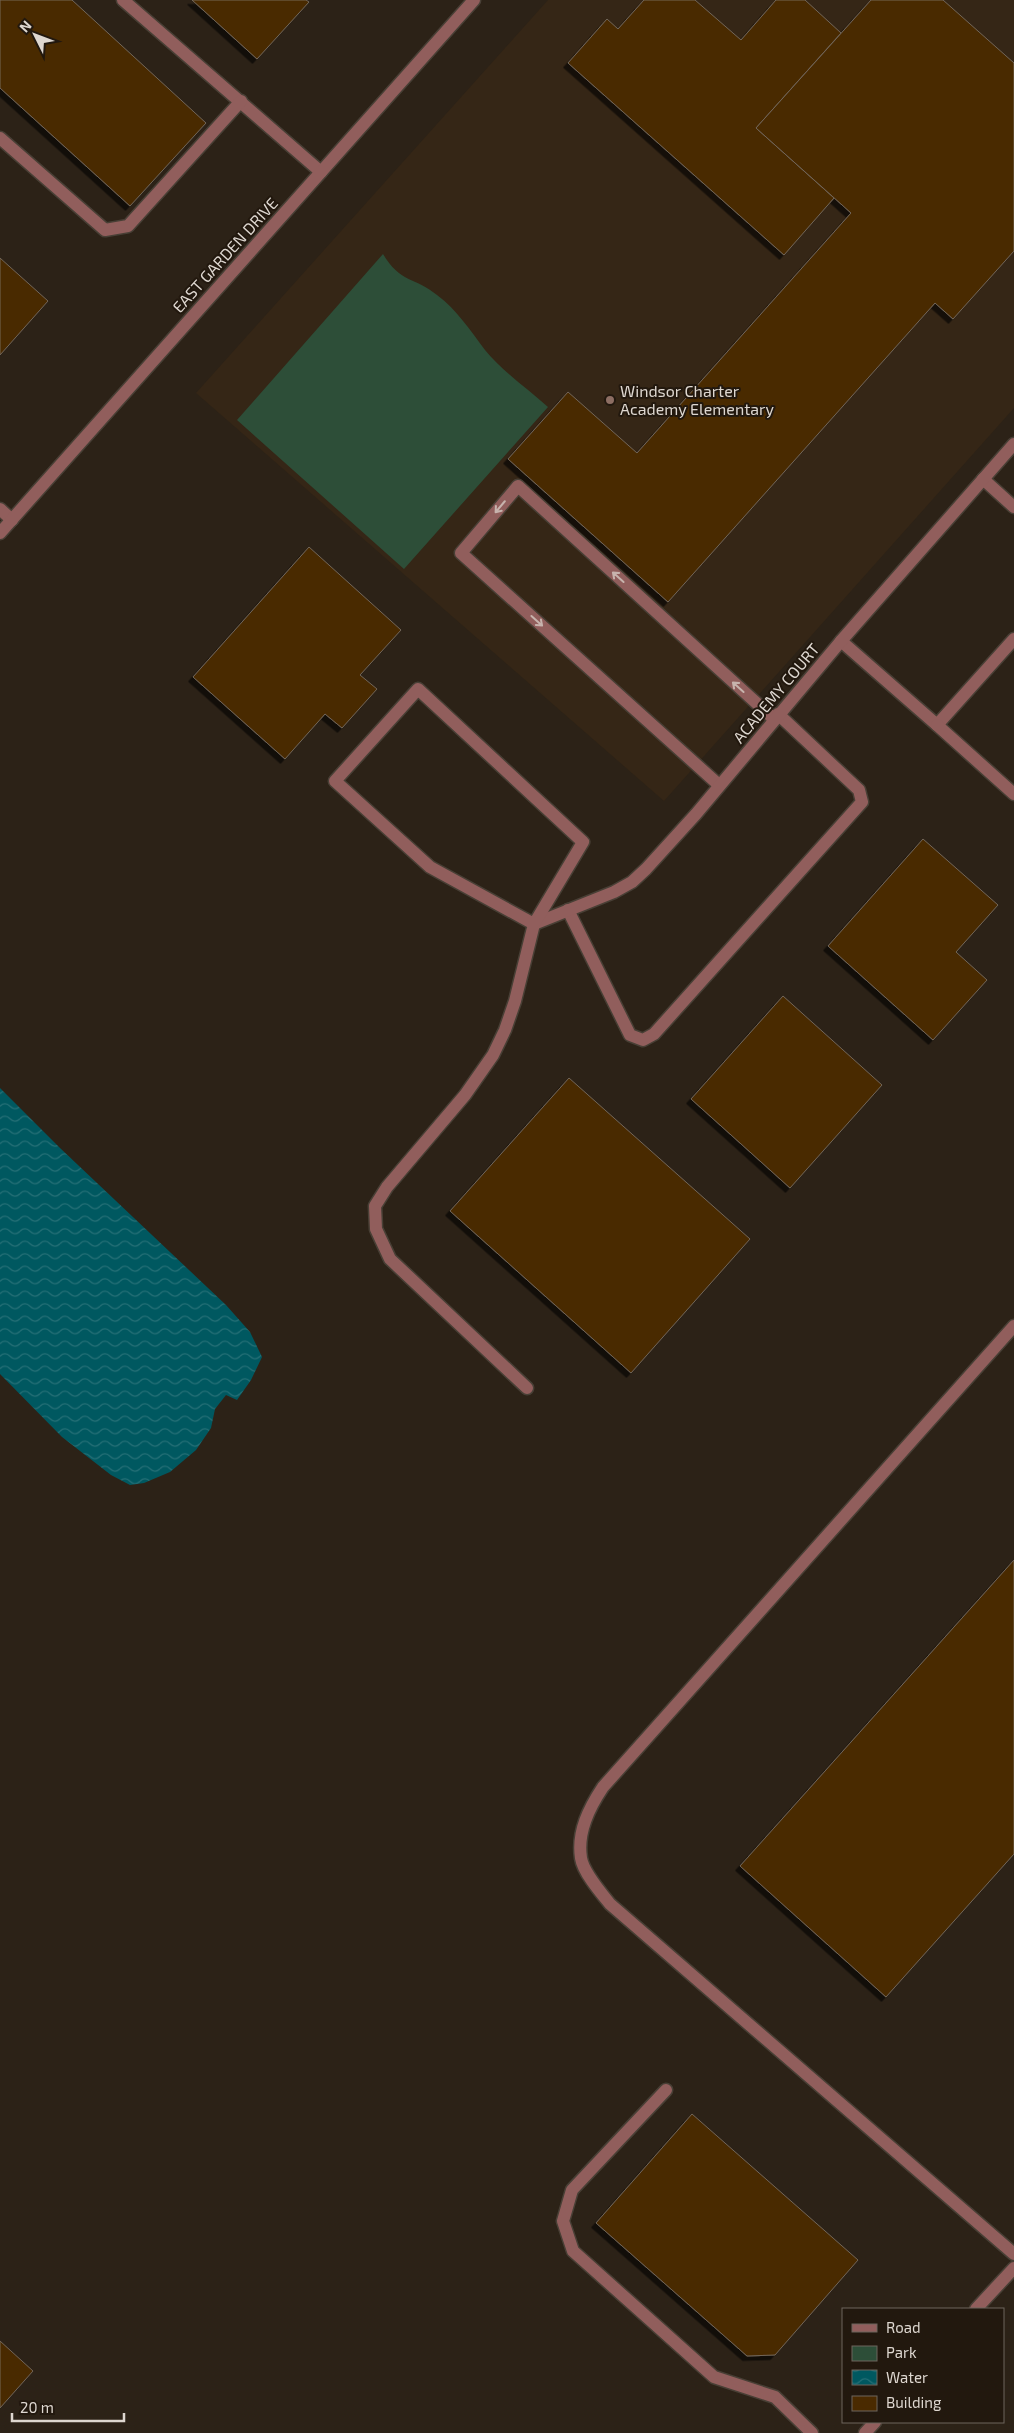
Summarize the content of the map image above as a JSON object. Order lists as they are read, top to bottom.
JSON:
{
  "streets": {
    "street": ["EAST GARDEN DRIVE", "ACADEMY COURT"]
  },
  "places": ["Windsor Charter Academy Elementary"],
  "legend": [
    "Road",
    "Park",
    "Water",
    "Building"
  ],
  "scale_bar": "20 m",
  "north": "top left"
}
